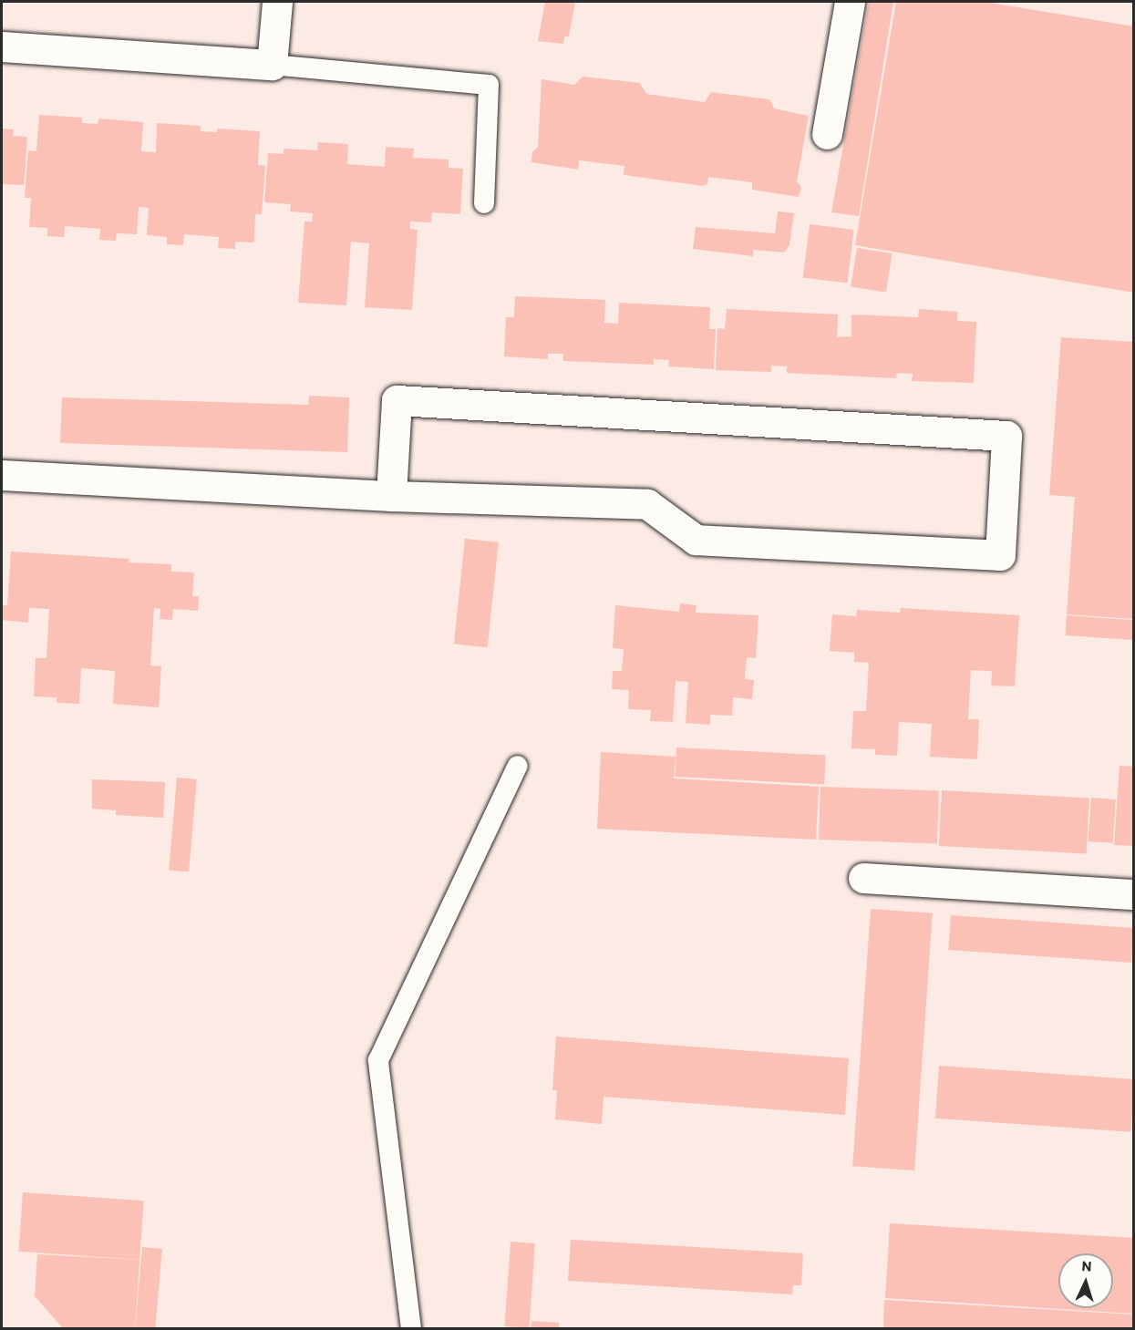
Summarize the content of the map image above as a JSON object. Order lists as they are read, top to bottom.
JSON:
{
  "north": "top"
}
